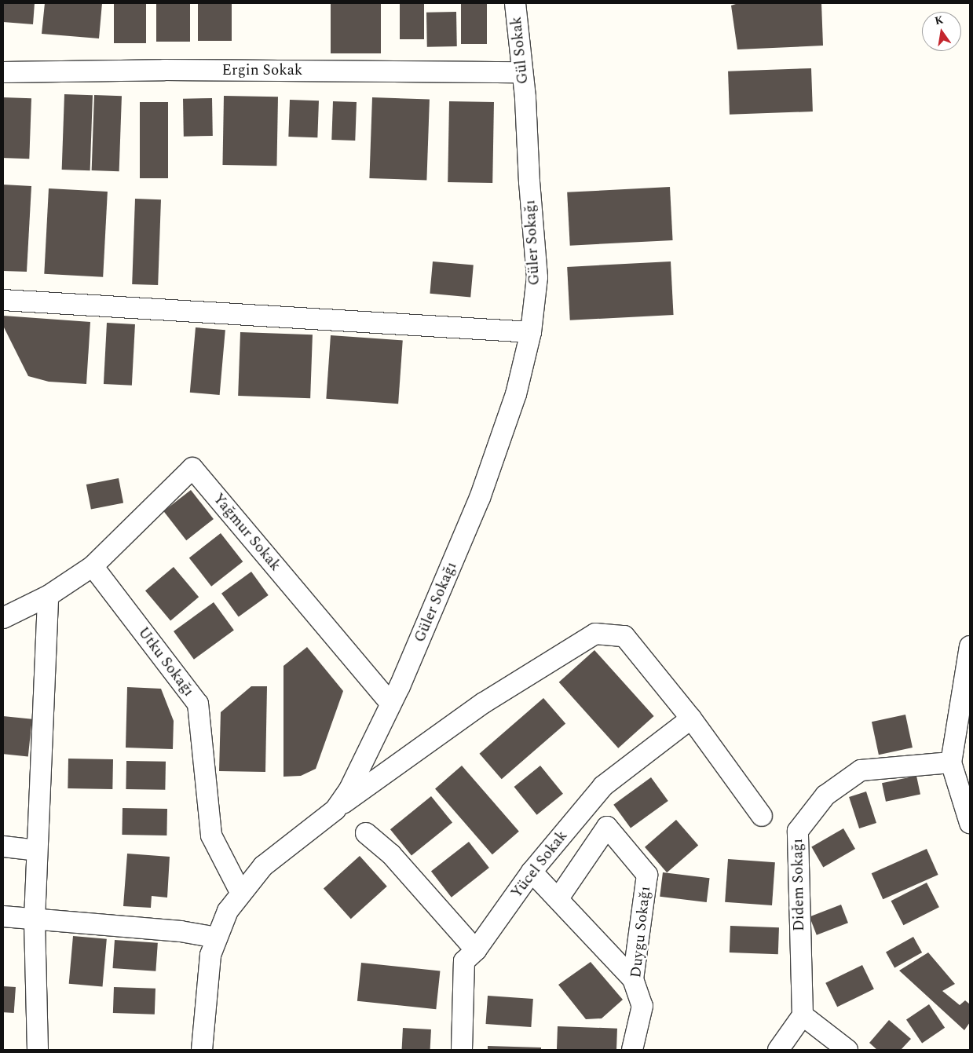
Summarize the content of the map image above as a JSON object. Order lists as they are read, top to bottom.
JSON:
{
  "streets": {
    "street": [
      "Gül Sokak",
      "Ergin Sokak",
      "Güler Sokağı",
      "Yağmur Sokak",
      "Utku Sokağı",
      "Yücel Sokak",
      "Didem Sokağı",
      "Duygu Sokağı"
    ]
  },
  "crossings": [
    ["Gül Sokak", "Ergin Sokak"],
    ["Gül Sokak", "Güler Sokağı"],
    ["Güler Sokağı", "Yağmur Sokak"],
    ["Güler Sokağı", "Utku Sokağı"],
    ["Yağmur Sokak", "Utku Sokağı"]
  ],
  "north": "top"
}
